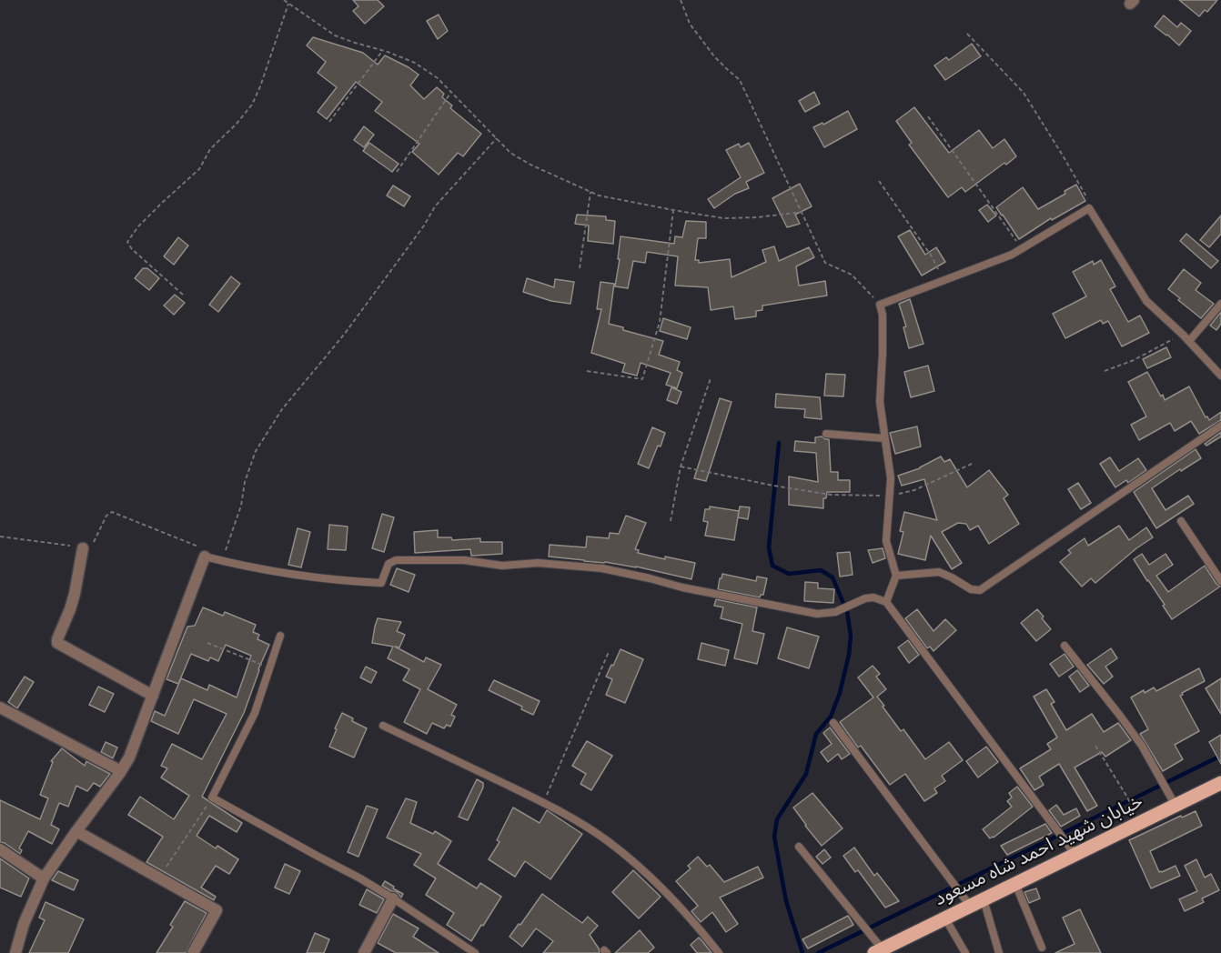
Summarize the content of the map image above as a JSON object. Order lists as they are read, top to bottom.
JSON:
{
  "streets": {
    "main road": ["خیابان شهید احمد شاه مسعود"]
  }
}
